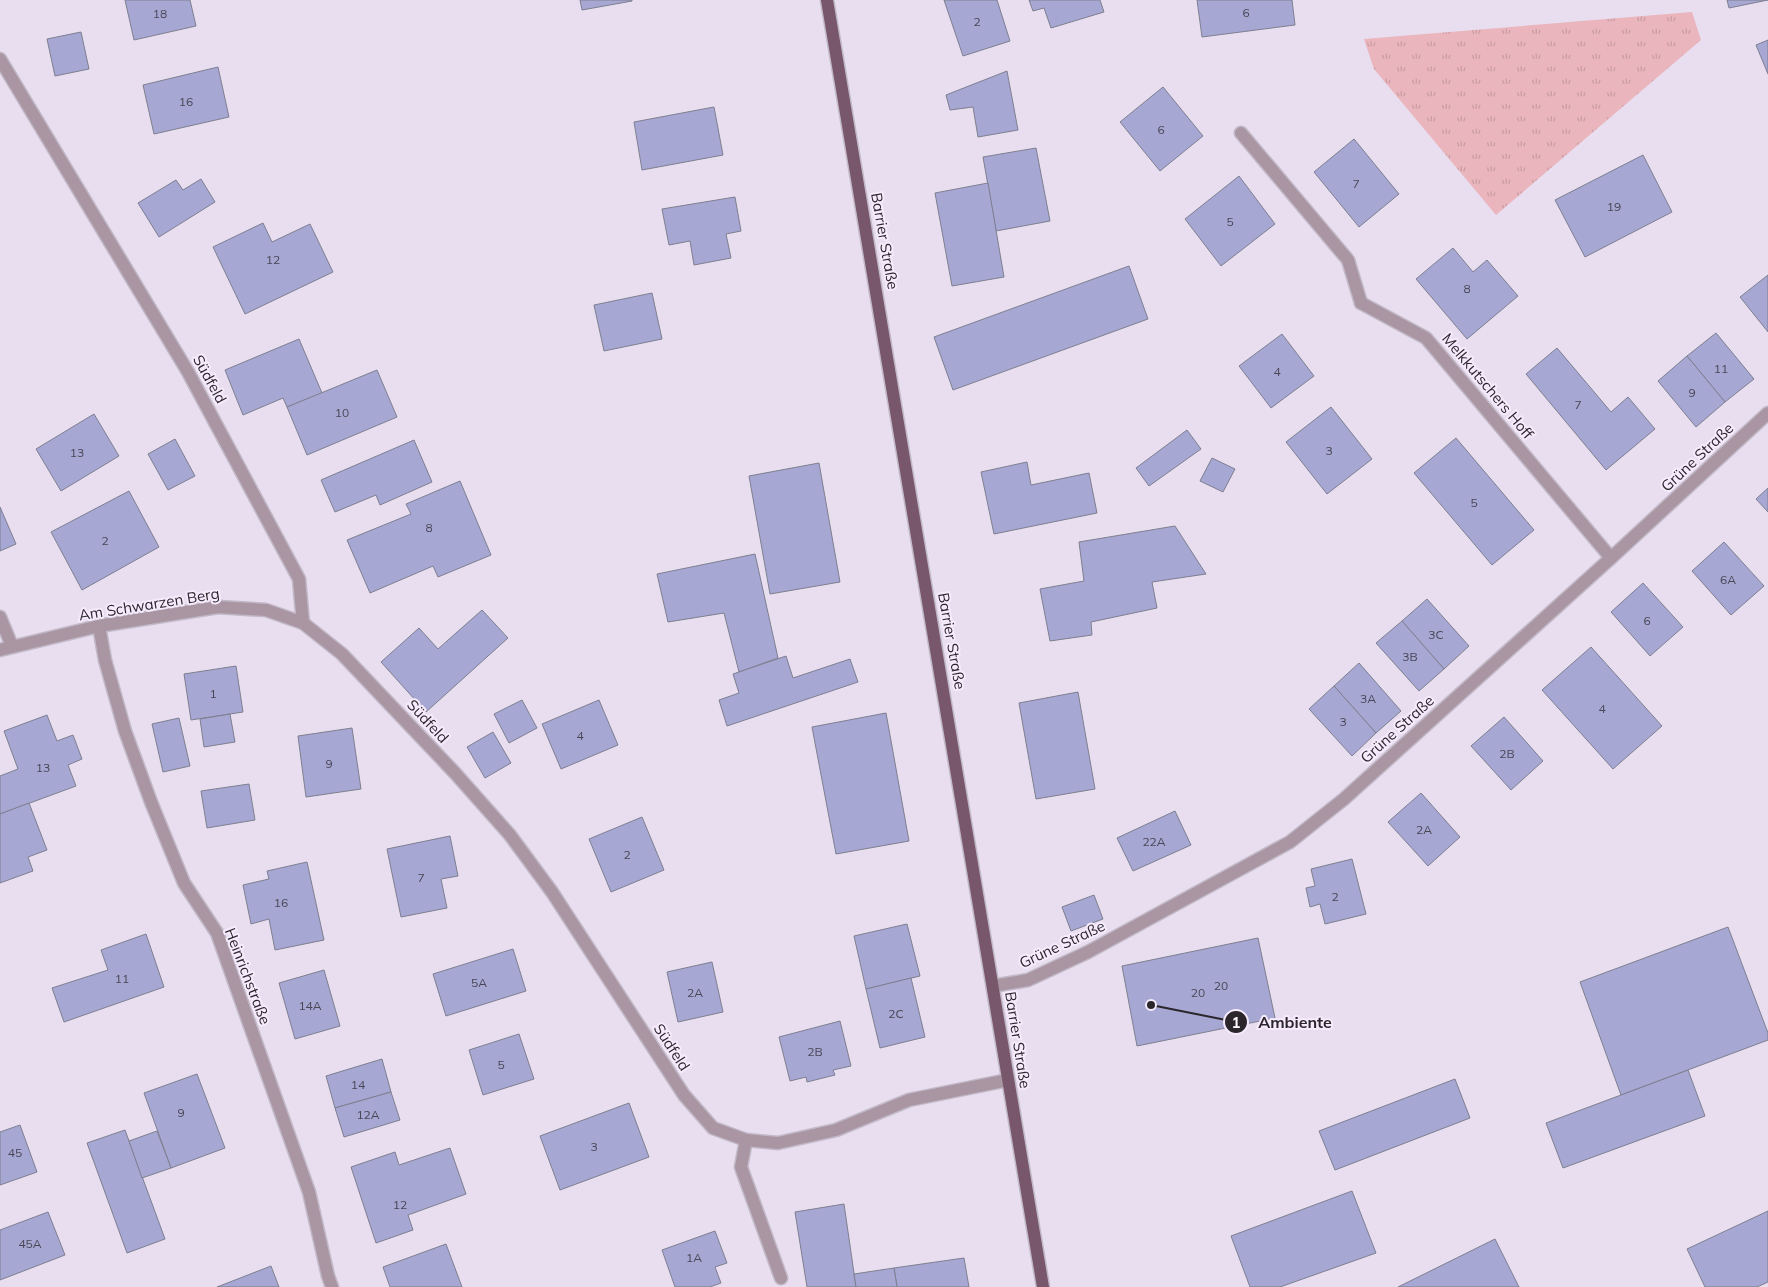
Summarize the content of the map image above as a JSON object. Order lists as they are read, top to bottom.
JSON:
{
  "streets": {
    "main road": ["Barrier Straße"],
    "street": [
      "Südfeld",
      "Melkkutschers Hoff",
      "Grüne Straße",
      "Am Schwarzen Berg",
      "Heinrichstraße"
    ]
  },
  "crossings": [
    ["Barrier Straße", "Südfeld"],
    ["Barrier Straße", "Grüne Straße"],
    ["Südfeld", "Am Schwarzen Berg"],
    ["Melkkutschers Hoff", "Grüne Straße"],
    ["Am Schwarzen Berg", "Heinrichstraße"]
  ],
  "places": ["Ambiente"],
  "house_numbers": [
    "6",
    "18",
    "2",
    "16",
    "6",
    "7",
    "19",
    "5",
    "12",
    "8",
    "11",
    "4",
    "9",
    "7",
    "10",
    "3",
    "13",
    "5",
    "8",
    "2",
    "6A",
    "6",
    "3C",
    "3B",
    "1",
    "3A",
    "4",
    "3",
    "4",
    "2B",
    "9",
    "13",
    "2A",
    "22A",
    "2",
    "7",
    "2",
    "16",
    "11",
    "5A",
    "20",
    "2A",
    "20",
    "14A",
    "2C",
    "2B",
    "5",
    "14",
    "9",
    "12A",
    "3",
    "45",
    "12",
    "45A",
    "1A"
  ]
}
